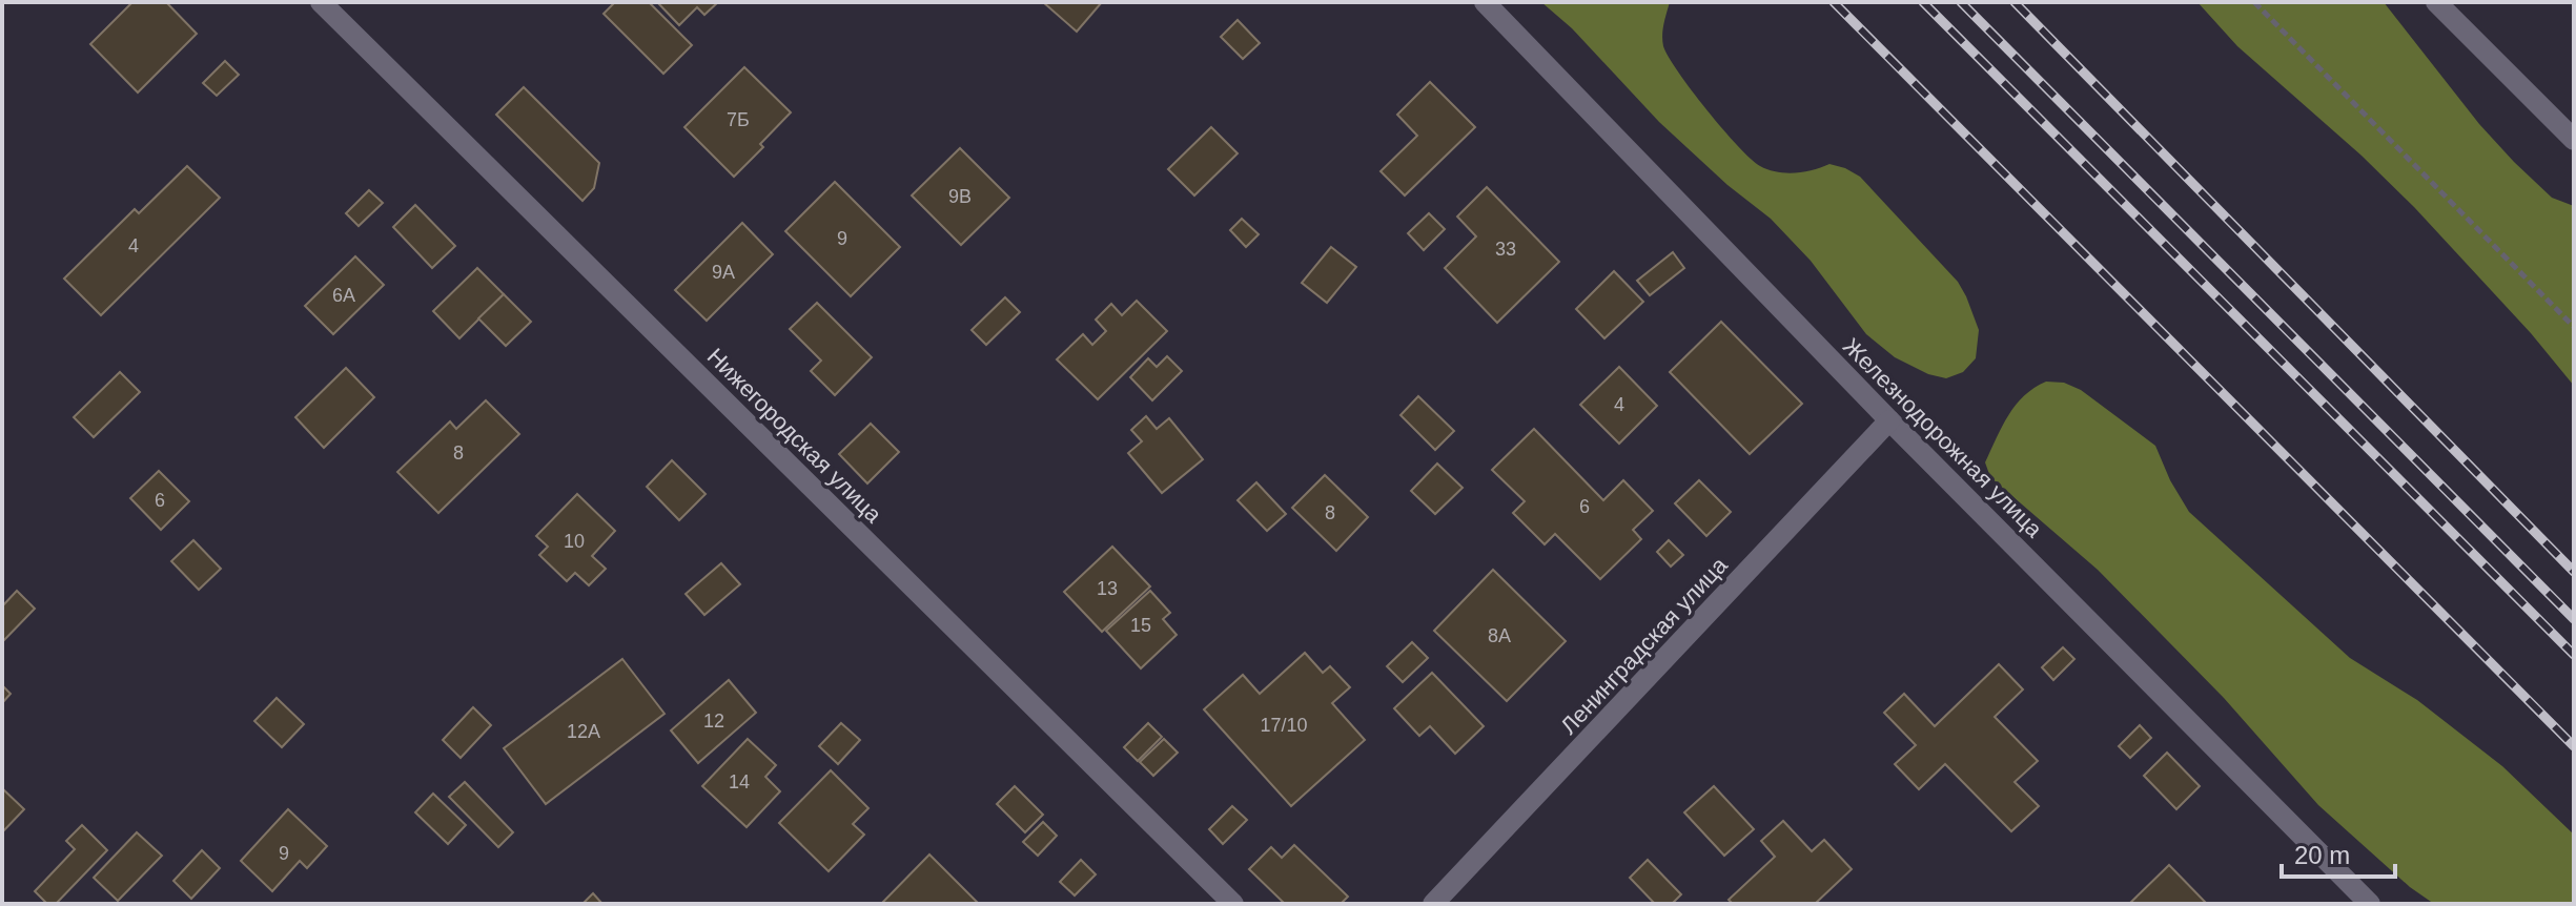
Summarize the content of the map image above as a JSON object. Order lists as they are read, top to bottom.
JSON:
{
  "streets": {
    "street": ["Нижегородская улица", "Железнодорожная улица", "Ленинградская улица"]
  },
  "crossings": [
    ["Железнодорожная улица", "Ленинградская улица"]
  ],
  "house_numbers": [
    "7Б",
    "9В",
    "9",
    "4",
    "33",
    "9А",
    "6А",
    "4",
    "8",
    "6",
    "6",
    "8",
    "10",
    "13",
    "15",
    "8А",
    "12",
    "17/10",
    "12А",
    "14",
    "9"
  ],
  "scale_bar": "20 m"
}
